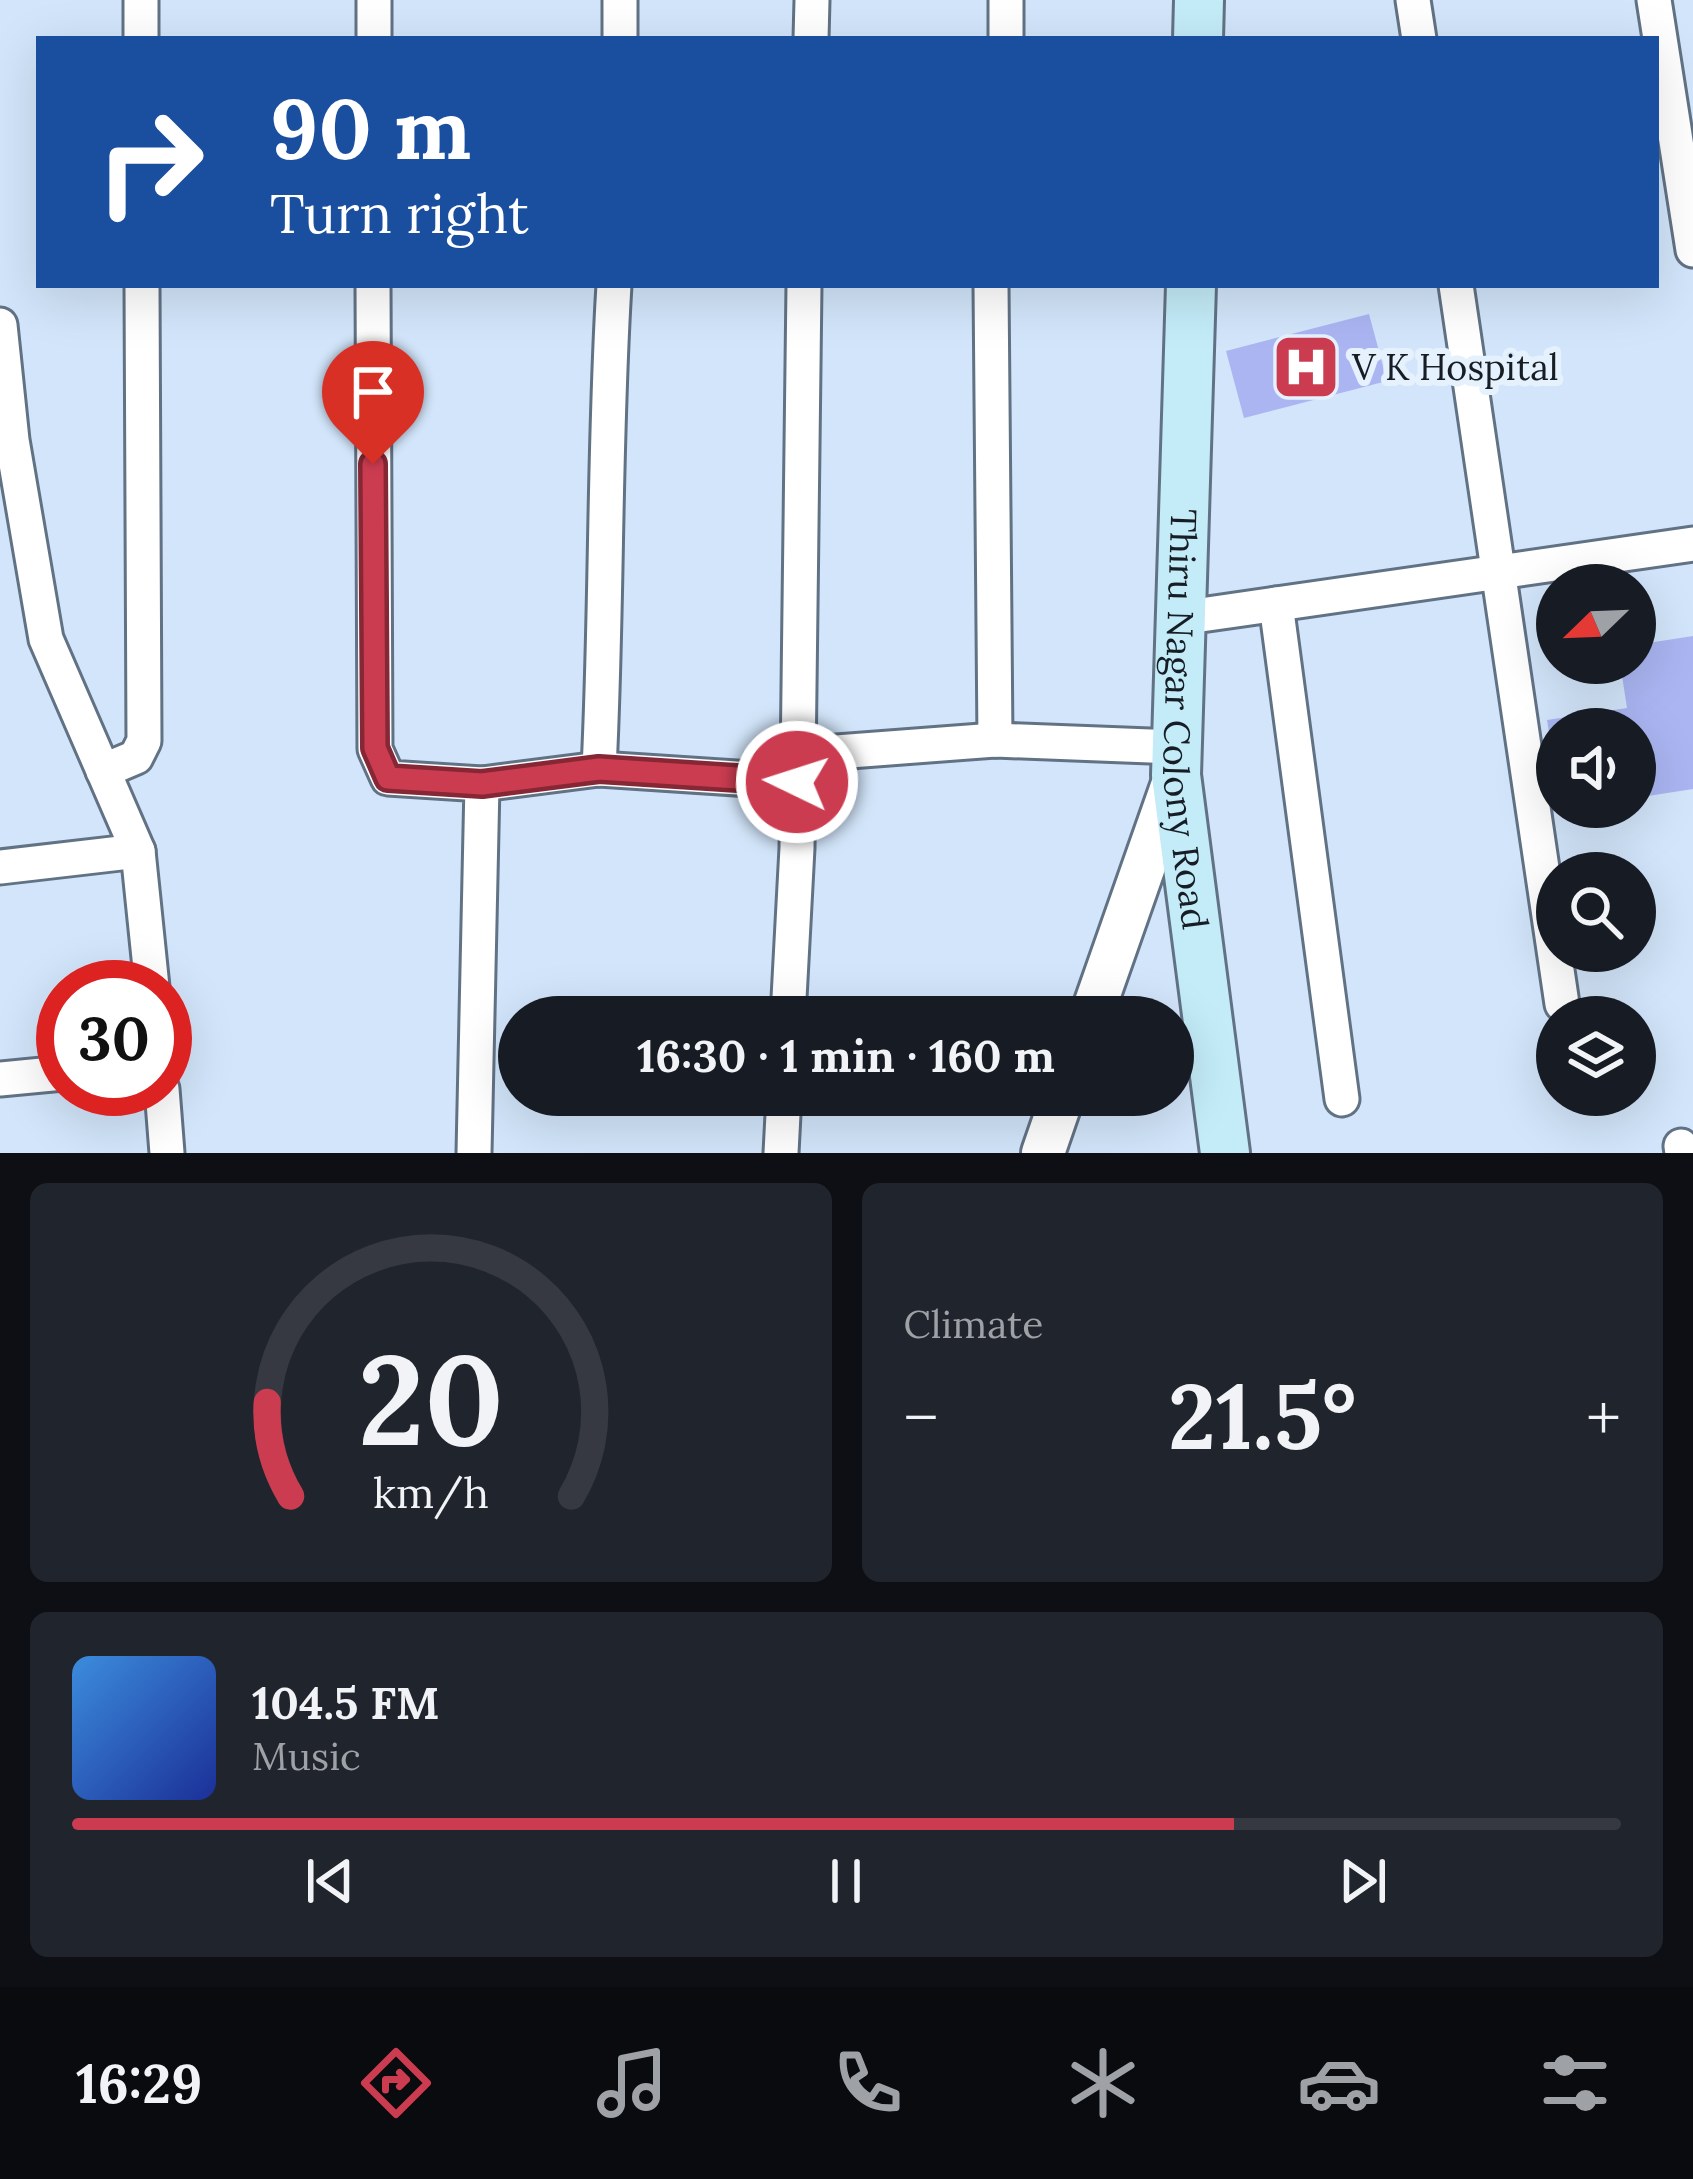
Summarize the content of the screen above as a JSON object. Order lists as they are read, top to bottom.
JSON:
{
  "streets": {
    "main road": ["Thiru Nagar Colony Road"]
  },
  "places": {
    "hospital": ["V K Hospital"]
  },
  "north": "bottom left",
  "page": {
    "turn": ["90 m", "Turn right"],
    "limit": "30",
    "trip": "16:30 · 1 min · 160 m",
    "tile": "Climate",
    "heat": ["−", "21.5°", "+"],
    "song": ["104.5 FM", "Music"],
    "tabs": "16:29",
    "gauge": ["20", "km/h"]
  }
}
